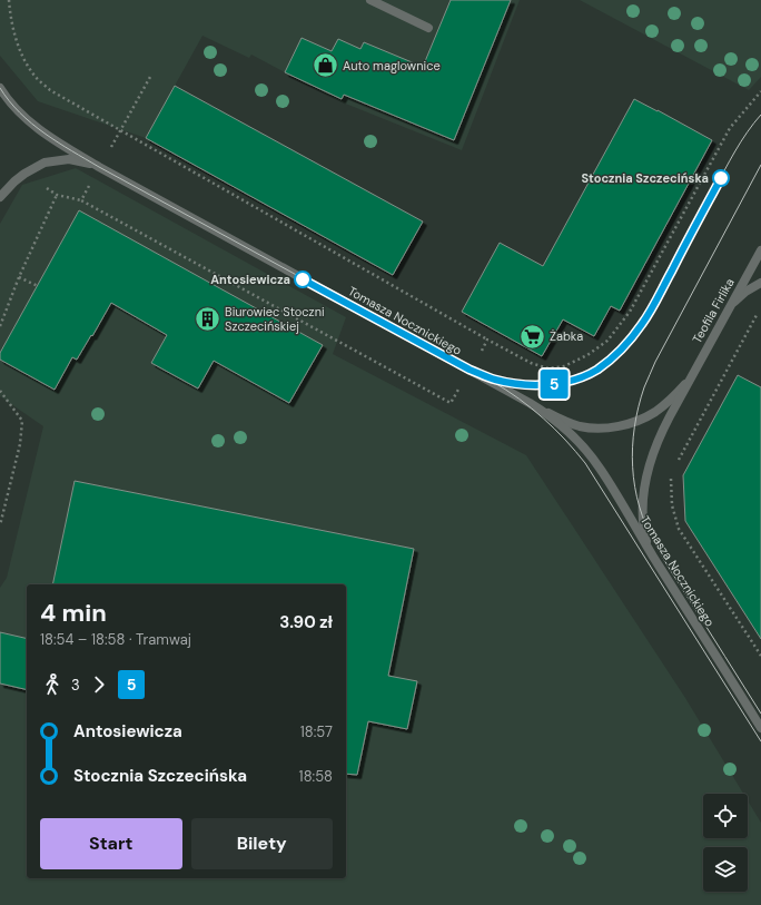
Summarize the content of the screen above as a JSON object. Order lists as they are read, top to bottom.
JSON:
{
  "streets": {
    "street": ["Teofila Firlika", "Tomasza Nocznickiego"]
  },
  "crossings": [
    ["Teofila Firlika", "Tomasza Nocznickiego"]
  ],
  "places": {
    "shop": ["Auto maglownice"],
    "other": ["Stocznia Szczecińska", "Antosiewicza"],
    "building": ["Biurowiec Stoczni Szczecińskiej"],
    "supermarket": ["Żabka"]
  },
  "lines": ["tram line 5"],
  "page": {
    "on_map": "5",
    "heading": ["4 min", "18:54 – 18:58 · Tramwaj", "3.90 zł"],
    "legs": ["3", "5"],
    "list": [
      {
        "name": "Antosiewicza",
        "value": "18:57"
      },
      {
        "name": "Stocznia Szczecińska",
        "value": "18:58"
      }
    ],
    "buttons": ["Start", "Bilety"]
  }
}
